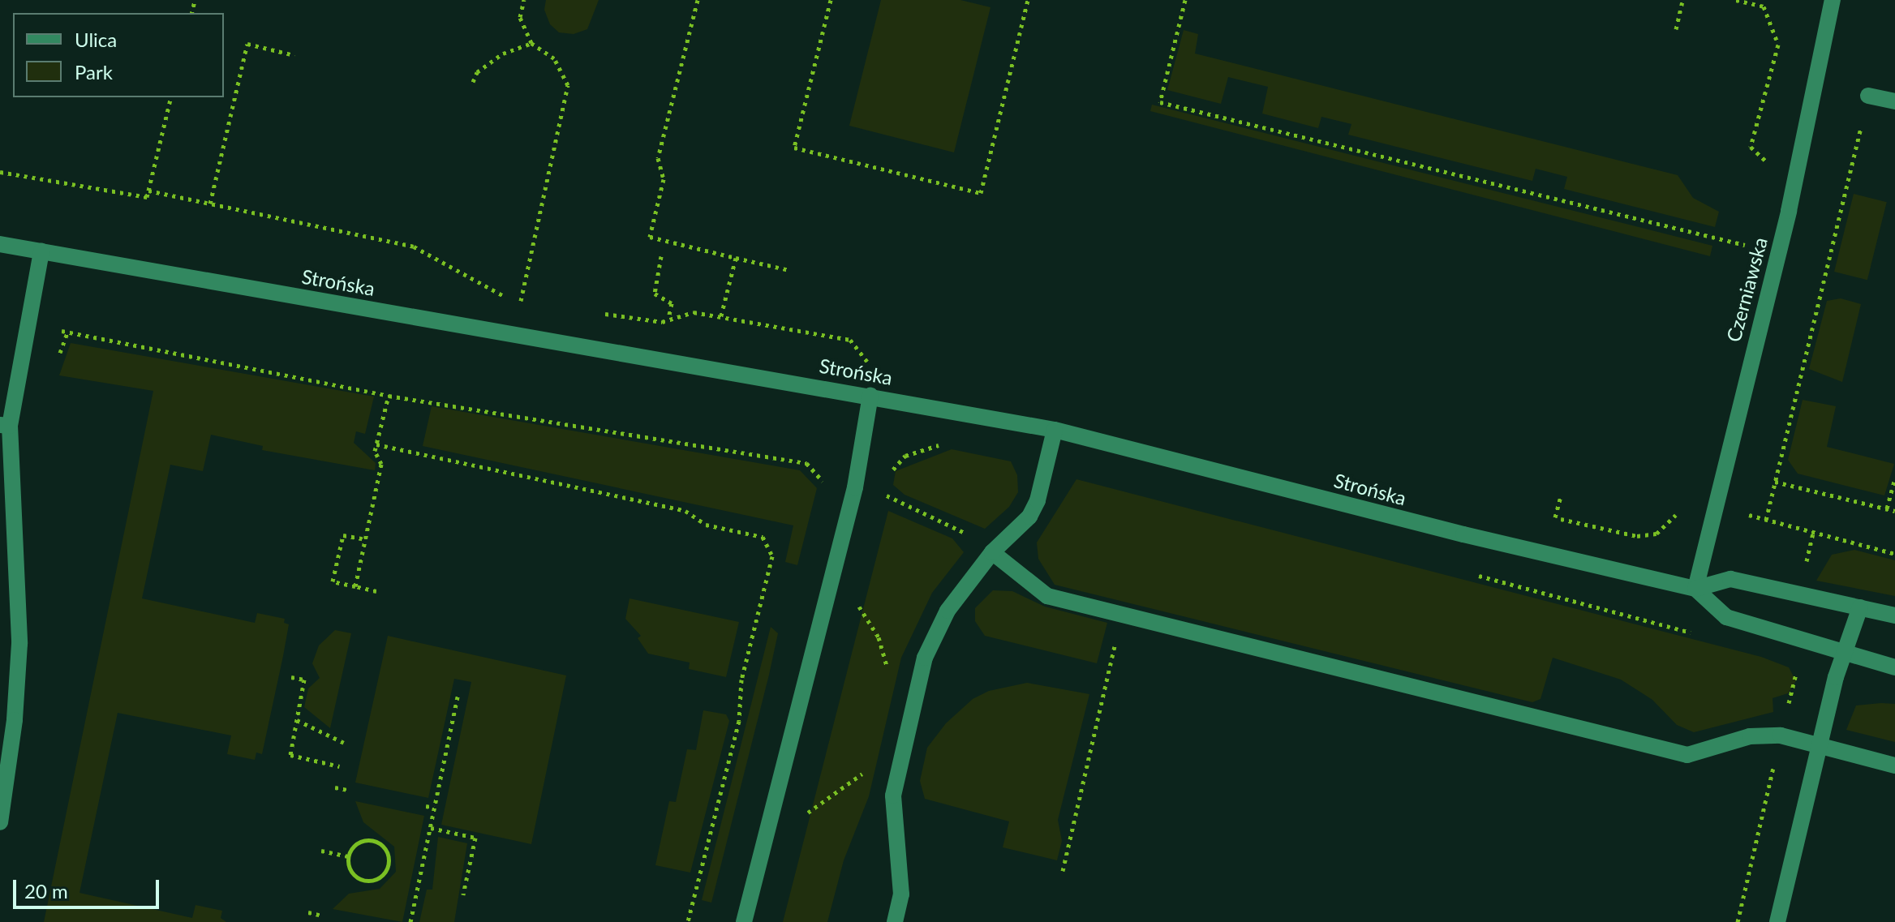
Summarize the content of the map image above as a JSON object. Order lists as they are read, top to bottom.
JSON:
{
  "streets": {
    "street": ["Strońska", "Czerniawska"]
  },
  "crossings": [
    ["Strońska", "Czerniawska"]
  ],
  "legend": ["Ulica", "Park"],
  "scale_bar": "20 m"
}
